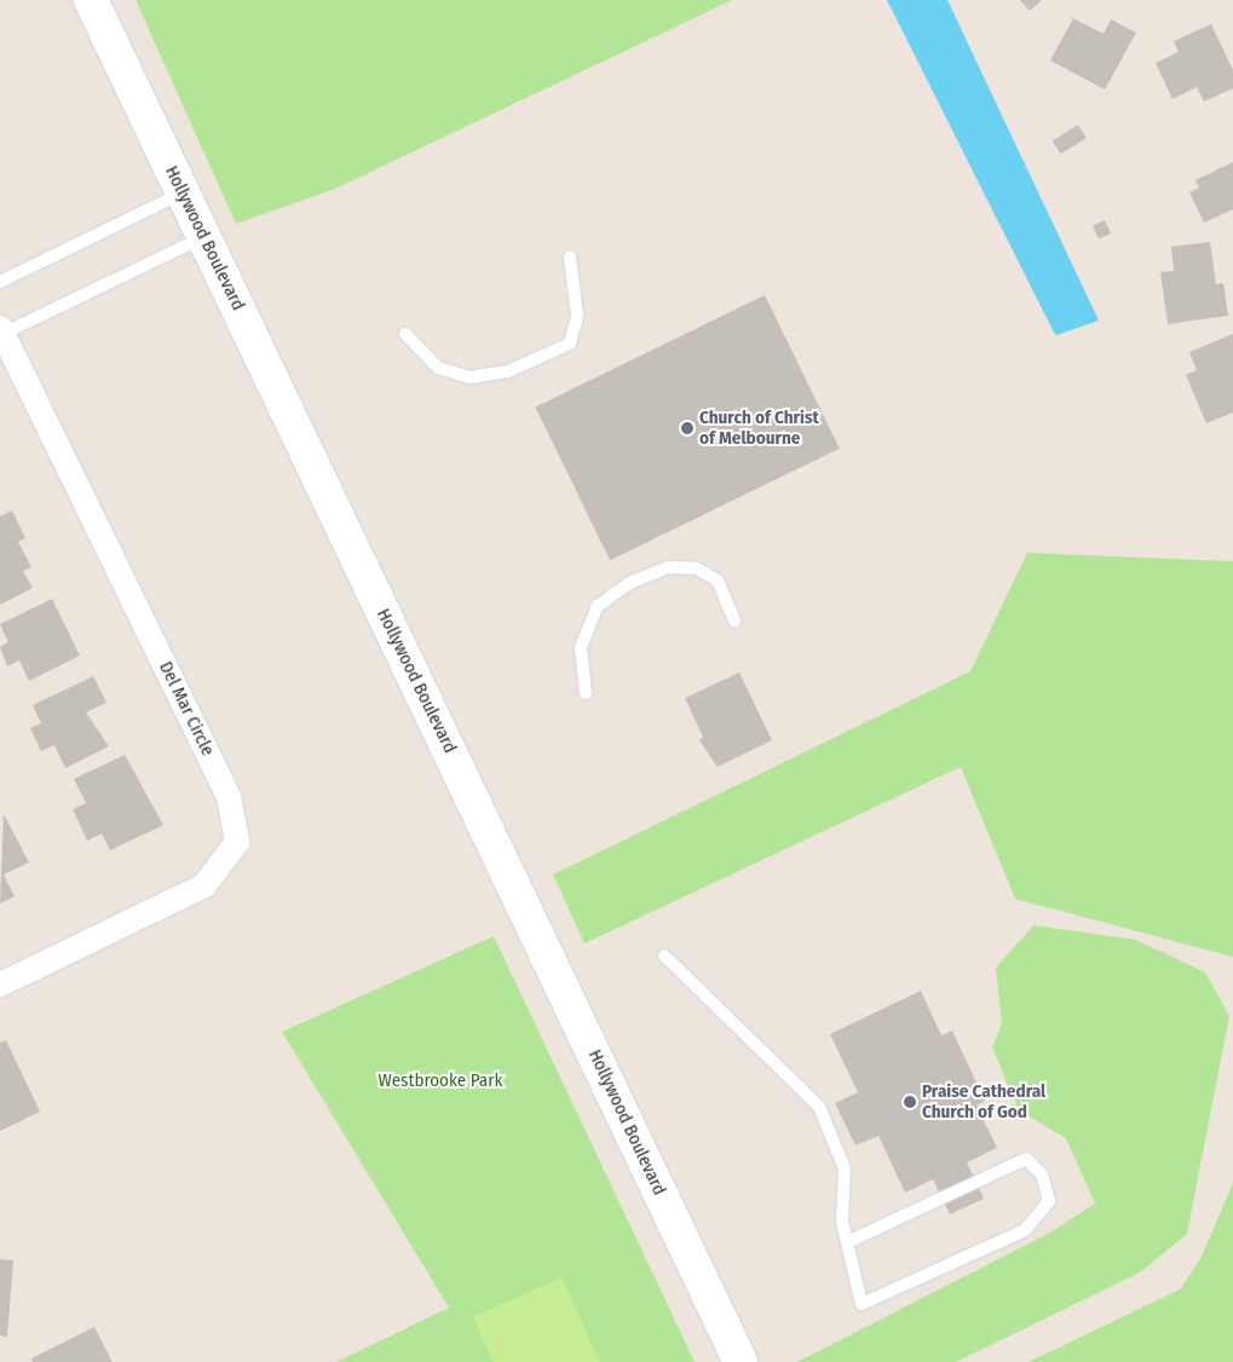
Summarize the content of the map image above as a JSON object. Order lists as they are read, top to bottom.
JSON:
{
  "streets": {
    "street": ["Hollywood Boulevard", "Del Mar Circle"]
  },
  "parks": ["Westbrooke Park"],
  "places": ["Church of Christ of Melbourne", "Praise Cathedral Church of God"]
}
